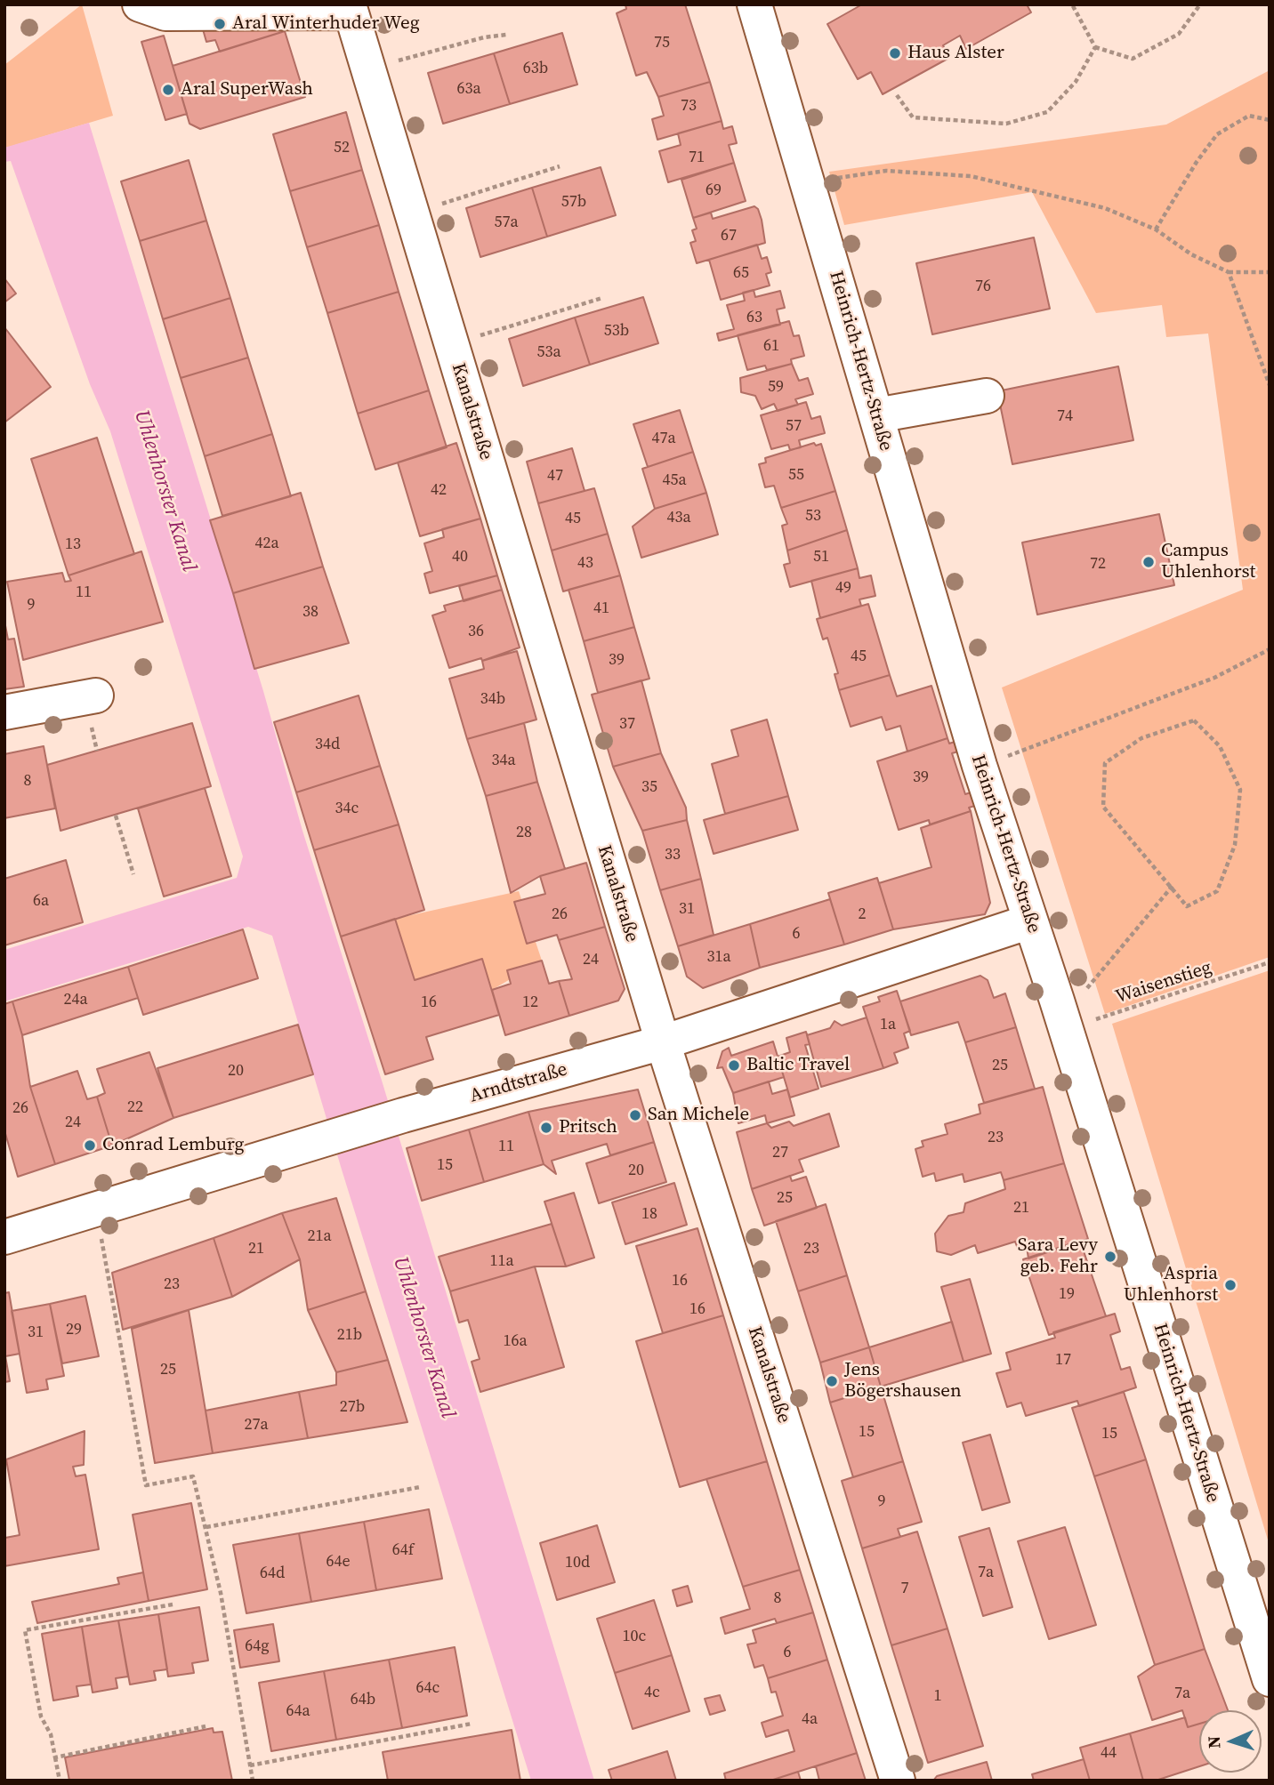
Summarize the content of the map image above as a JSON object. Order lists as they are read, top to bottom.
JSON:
{
  "streets": {
    "street": ["Heinrich-Hertz-Straße", "Kanalstraße", "Arndtstraße"],
    "path": ["Waisenstieg"]
  },
  "crossings": [
    ["Heinrich-Hertz-Straße", "Waisenstieg"],
    ["Heinrich-Hertz-Straße", "Arndtstraße"],
    ["Kanalstraße", "Arndtstraße"]
  ],
  "water": ["Uhlenhorster Kanal"],
  "places": [
    "Aral Winterhuder Weg",
    "Haus Alster",
    "Aral SuperWash",
    "Campus Uhlenhorst",
    "Baltic Travel",
    "San Michele",
    "Pritsch",
    "Conrad Lemburg",
    "Sara Levy geb. Fehr",
    "Aspria Uhlenhorst",
    "Jens Bögershausen"
  ],
  "house_numbers": [
    "75",
    "63b",
    "63a",
    "73",
    "52",
    "71",
    "69",
    "57b",
    "57a",
    "67",
    "65",
    "76",
    "63",
    "53b",
    "61",
    "53a",
    "59",
    "74",
    "57",
    "47a",
    "55",
    "47",
    "45a",
    "42",
    "53",
    "43a",
    "45",
    "42a",
    "13",
    "40",
    "51",
    "43",
    "72",
    "49",
    "11",
    "9",
    "41",
    "38",
    "36",
    "45",
    "39",
    "34b",
    "37",
    "34d",
    "34a",
    "39",
    "8",
    "35",
    "34c",
    "28",
    "33",
    "6a",
    "31",
    "26",
    "2",
    "6",
    "31a",
    "24",
    "24a",
    "16",
    "12",
    "1a",
    "25",
    "20",
    "22",
    "26",
    "24",
    "23",
    "11",
    "27",
    "15",
    "20",
    "25",
    "21",
    "18",
    "21a",
    "21",
    "23",
    "11a",
    "16",
    "23",
    "19",
    "16",
    "29",
    "31",
    "21b",
    "16a",
    "17",
    "25",
    "27b",
    "27a",
    "15",
    "15",
    "9",
    "64f",
    "64e",
    "10d",
    "7a",
    "64d",
    "7",
    "8",
    "10c",
    "64g",
    "6",
    "64c",
    "4c",
    "7a",
    "1",
    "64b",
    "64a",
    "4a",
    "44"
  ],
  "north": "left"
}
